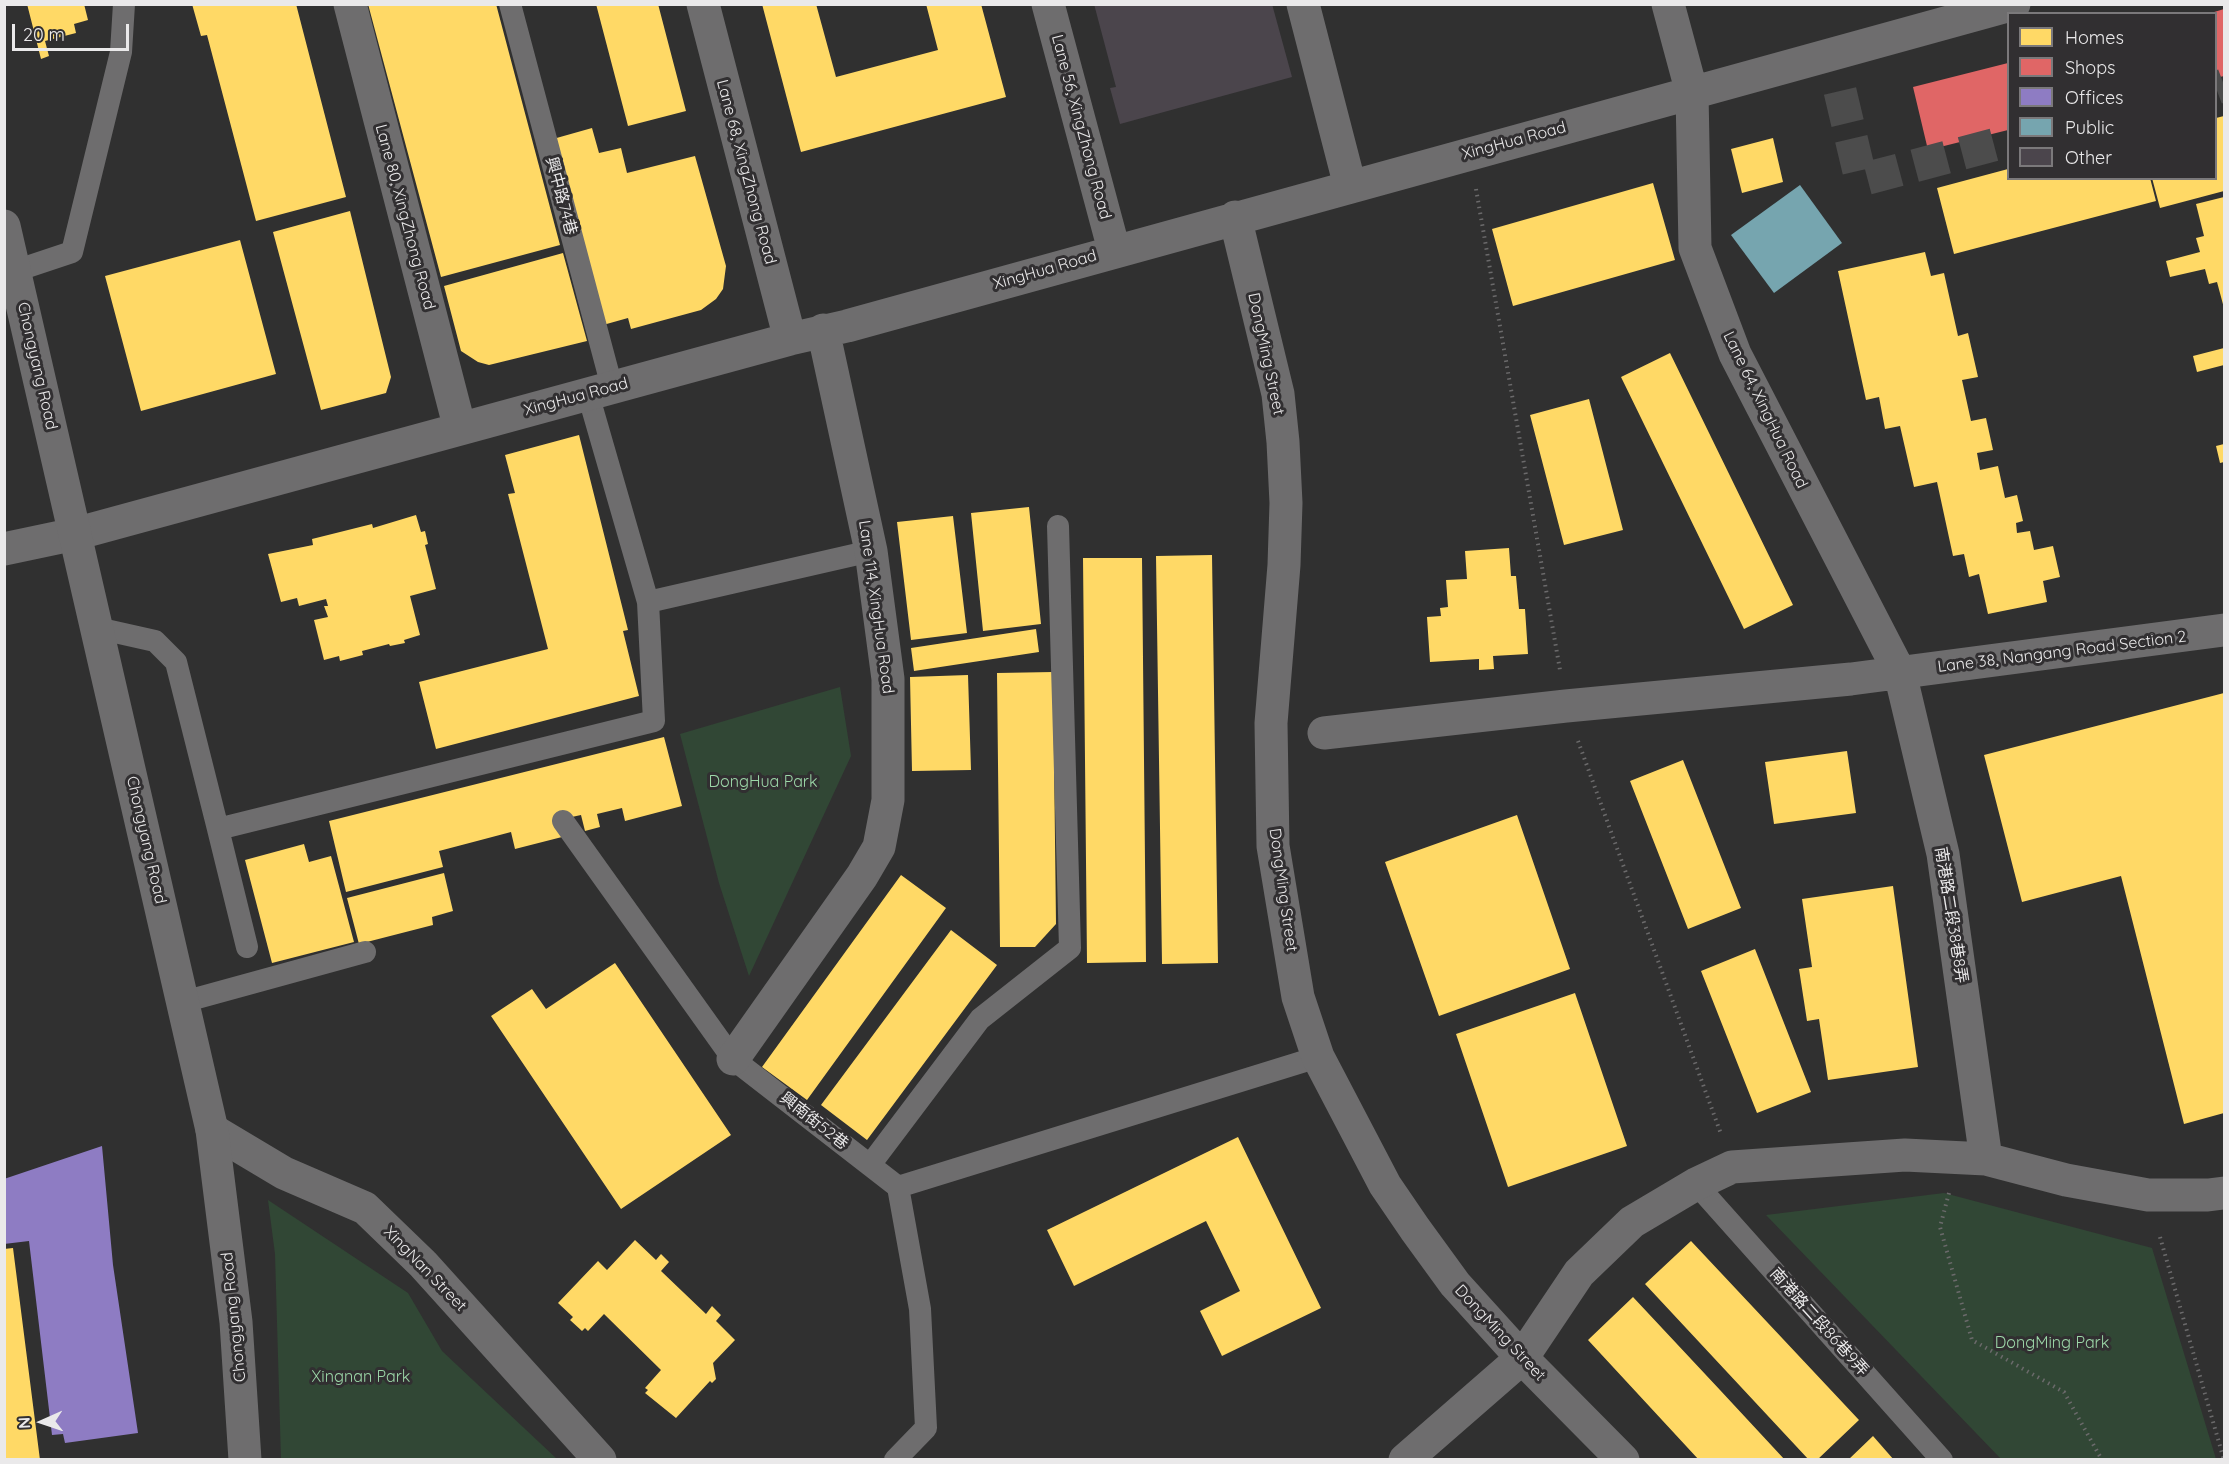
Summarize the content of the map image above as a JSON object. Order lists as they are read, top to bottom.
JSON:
{
  "streets": {
    "street": [
      "Lane 56, XingZhong Road",
      "XingHua Road",
      "Lane 68, XingZhong Road",
      "Lane 80, XingZhong Road",
      "DongMing Street",
      "Chongyang Road",
      "Lane 64, XingHua Road",
      "Lane 114, XingHua Road",
      "Lane 38, Nangang Road Section 2",
      "南港路二段38巷8弄",
      "XingNan Street"
    ],
    "lane": ["興中路74巷", "興南街52巷", "南港路二段86巷9弄"]
  },
  "crossings": [
    ["Lane 56, XingZhong Road", "XingHua Road"],
    ["XingHua Road", "Lane 68, XingZhong Road"],
    ["XingHua Road", "興中路74巷"],
    ["XingHua Road", "Lane 80, XingZhong Road"],
    ["XingHua Road", "DongMing Street"],
    ["XingHua Road", "Chongyang Road"],
    ["XingHua Road", "Lane 64, XingHua Road"],
    ["XingHua Road", "Lane 114, XingHua Road"],
    ["Chongyang Road", "XingNan Street"],
    ["Lane 64, XingHua Road", "Lane 38, Nangang Road Section 2"],
    ["Lane 64, XingHua Road", "南港路二段38巷8弄"],
    ["Lane 114, XingHua Road", "興南街52巷"],
    ["Lane 38, Nangang Road Section 2", "南港路二段38巷8弄"]
  ],
  "parks": ["DongHua Park", "DongMing Park", "Xingnan Park"],
  "legend": [
    "Homes",
    "Shops",
    "Offices",
    "Public",
    "Other"
  ],
  "scale_bar": "20 m",
  "north": "left"
}
